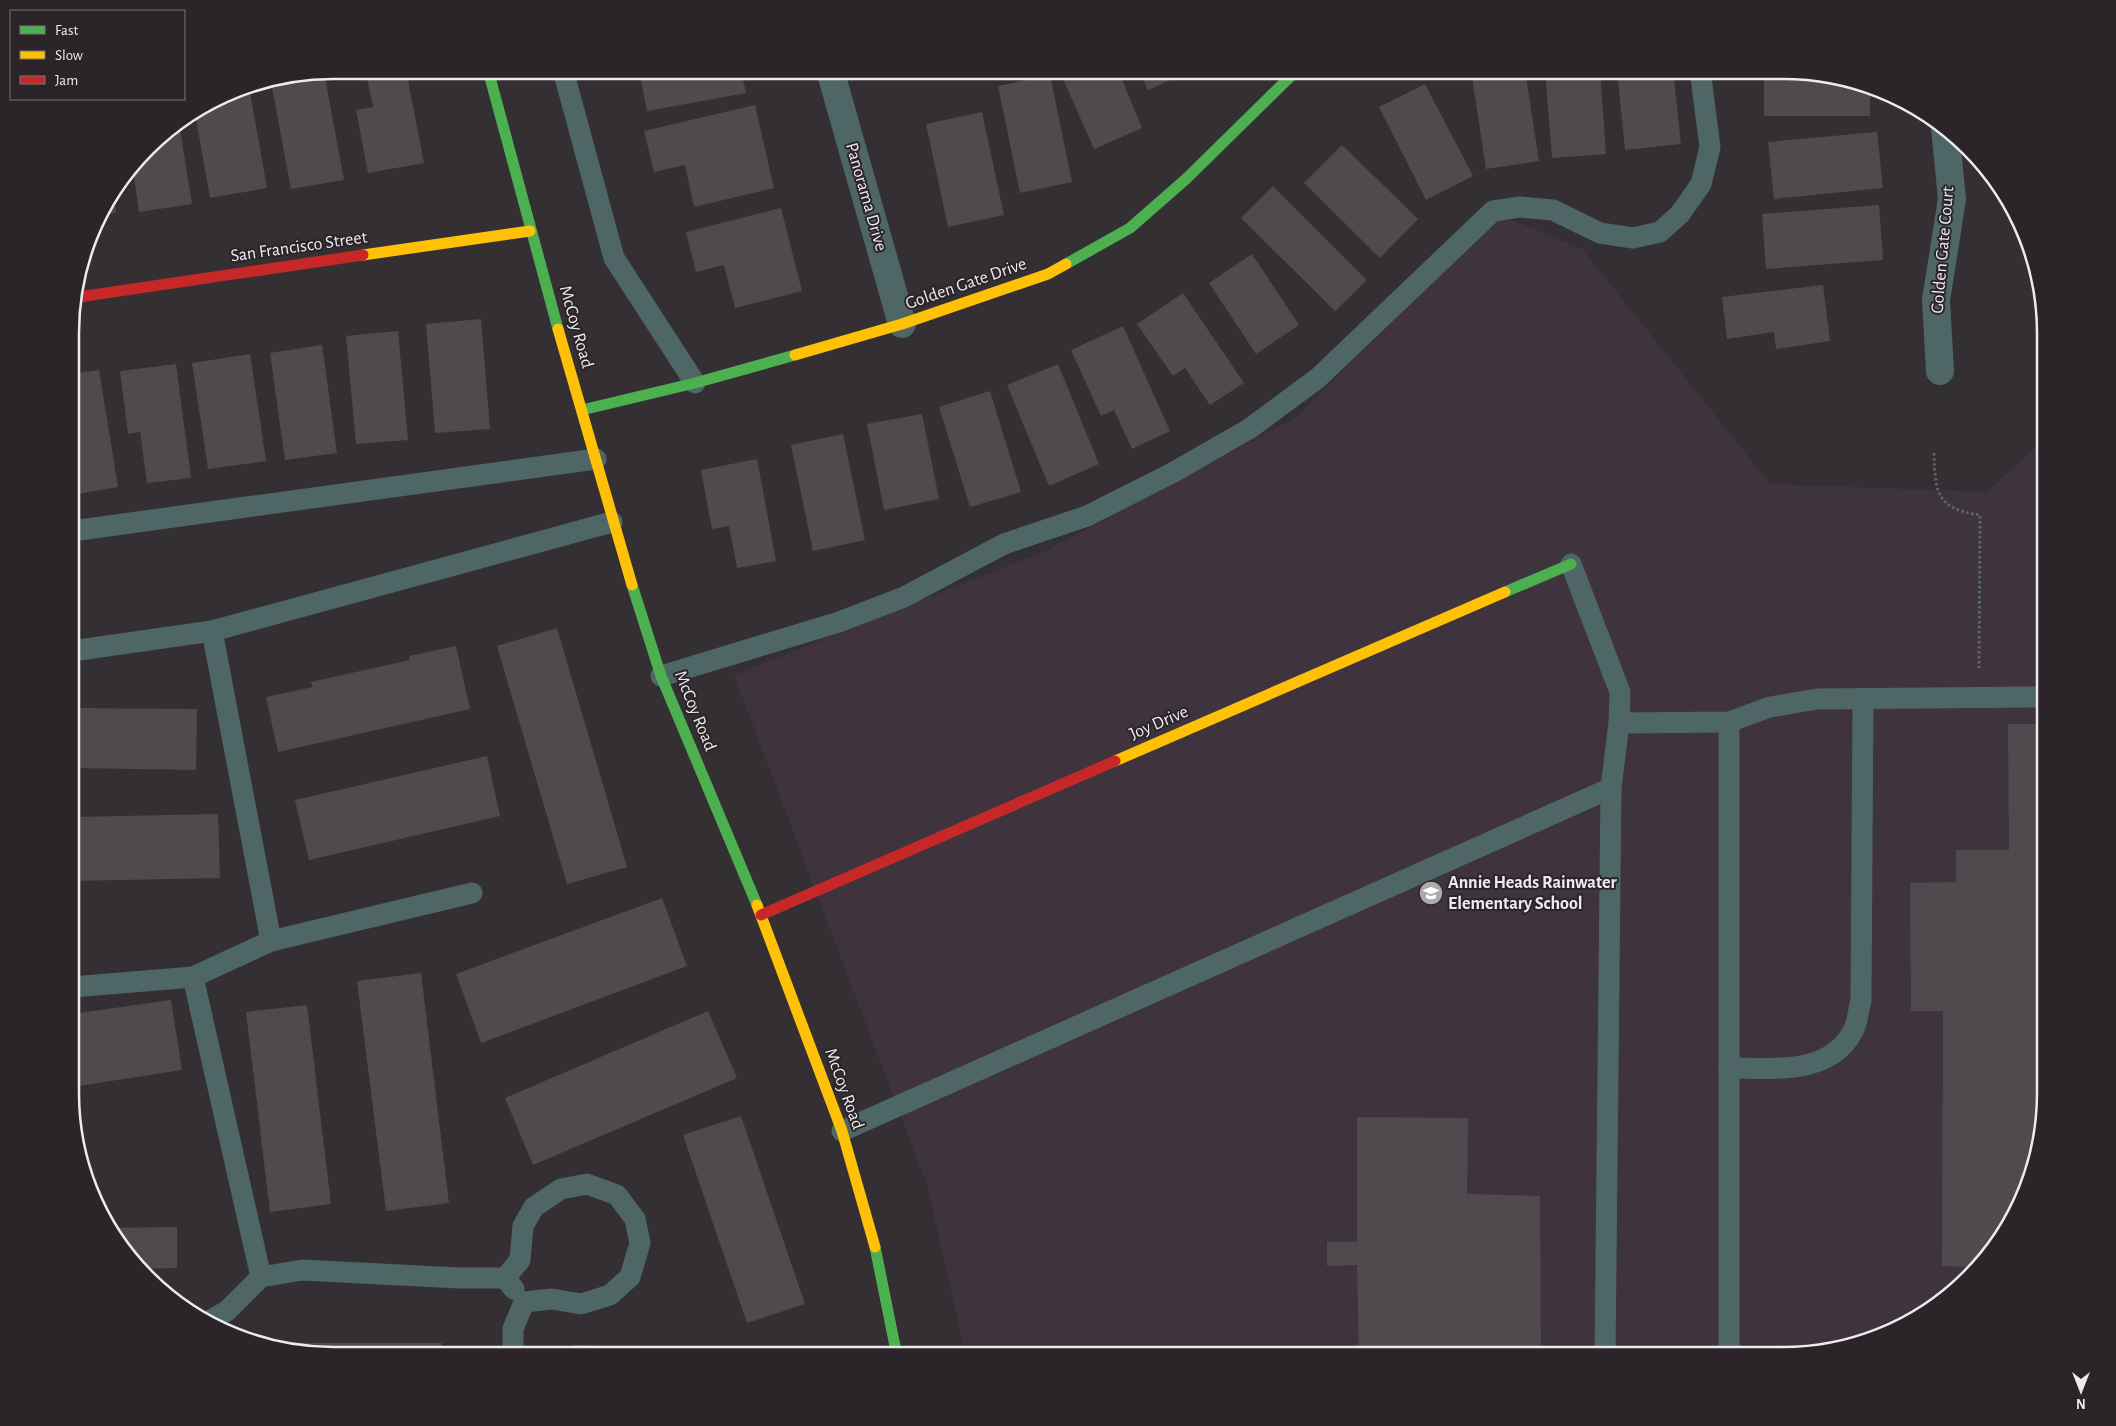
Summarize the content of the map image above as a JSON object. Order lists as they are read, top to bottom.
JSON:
{
  "streets": {
    "street": [
      "Panorama Drive",
      "San Francisco Street",
      "Golden Gate Court",
      "Golden Gate Drive",
      "McCoy Road",
      "Joy Drive"
    ]
  },
  "crossings": [
    ["Panorama Drive", "Golden Gate Drive"],
    ["San Francisco Street", "McCoy Road"],
    ["Golden Gate Drive", "McCoy Road"],
    ["McCoy Road", "Joy Drive"]
  ],
  "places": {
    "school or university": ["Annie Heads Rainwater Elementary School"]
  },
  "legend": ["Fast", "Slow", "Jam"],
  "north": "bottom"
}
